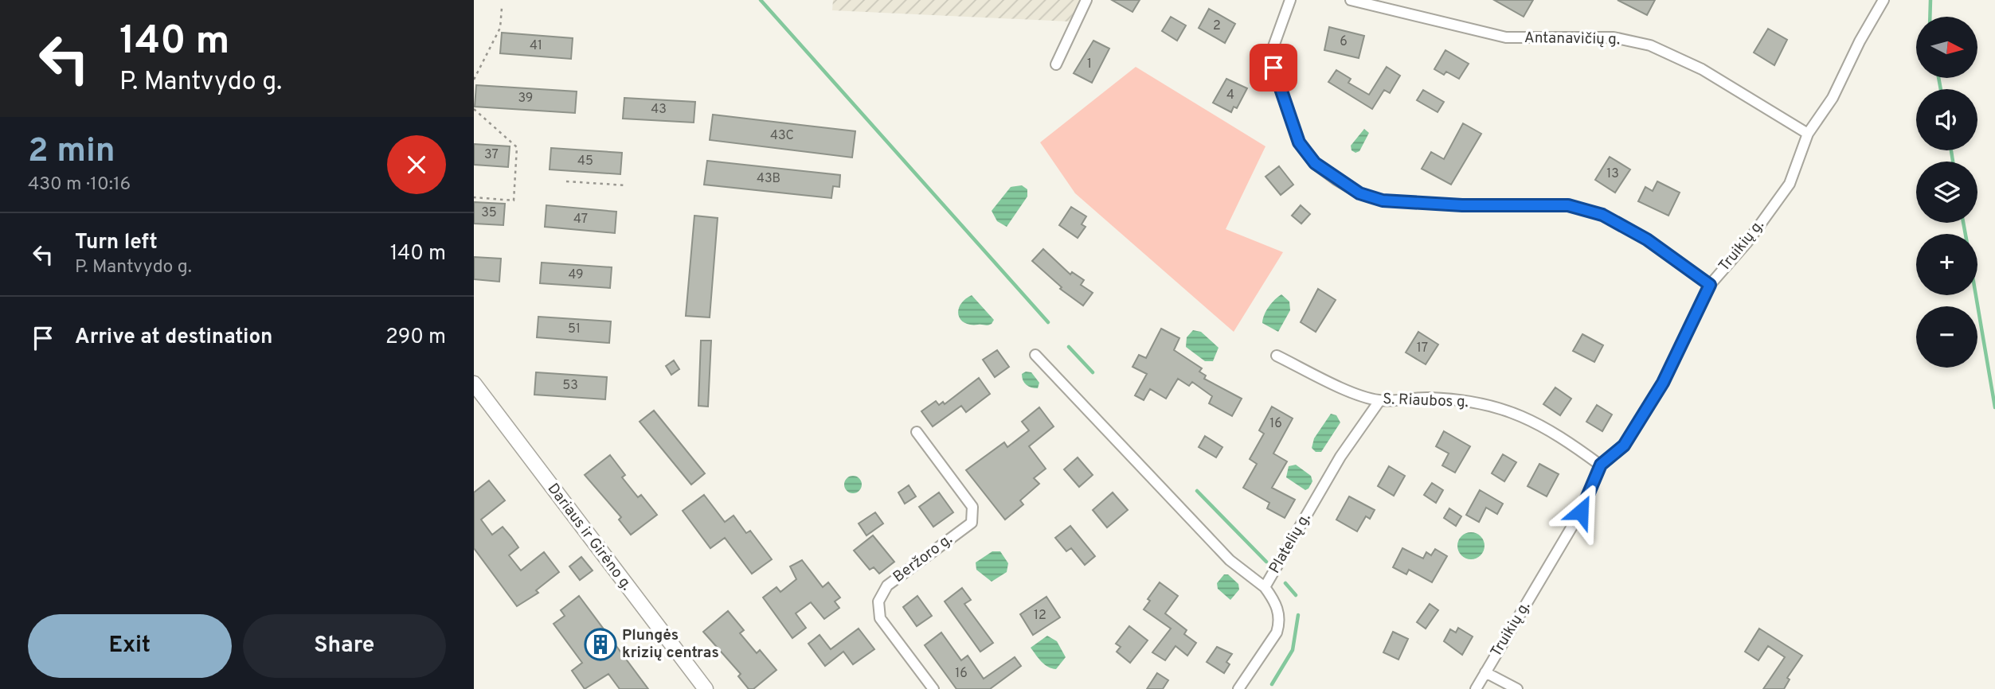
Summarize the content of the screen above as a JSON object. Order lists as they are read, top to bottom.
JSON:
{
  "streets": {
    "main road": ["Dariaus ir Girėno g."],
    "street": [
      "Antanavičių g.",
      "Truikių g.",
      "S. Riaubos g.",
      "Platelių g.",
      "Beržoro g."
    ]
  },
  "crossings": [
    ["Antanavičių g.", "Truikių g."],
    ["Truikių g.", "S. Riaubos g."],
    ["S. Riaubos g.", "Platelių g."]
  ],
  "places": {
    "building": ["Plungės krizių centras"]
  },
  "house_numbers": [
    "2",
    "6",
    "41",
    "1",
    "4",
    "39",
    "43",
    "43C",
    "37",
    "45",
    "13",
    "43B",
    "35",
    "47",
    "49",
    "51",
    "17",
    "53",
    "16",
    "12",
    "16"
  ],
  "north": "right",
  "page": {
    "turn": ["140 m", "P. Mantvydo g."],
    "map_buttons": ["+", "−"],
    "heading": ["2 min", "430 m · 10:16"],
    "list": [
      {
        "name": "Turn left",
        "note": "P. Mantvydo g.",
        "value": "140 m"
      },
      {
        "name": "Arrive at destination",
        "value": "290 m"
      }
    ],
    "buttons": ["Exit", "Share"]
  }
}
